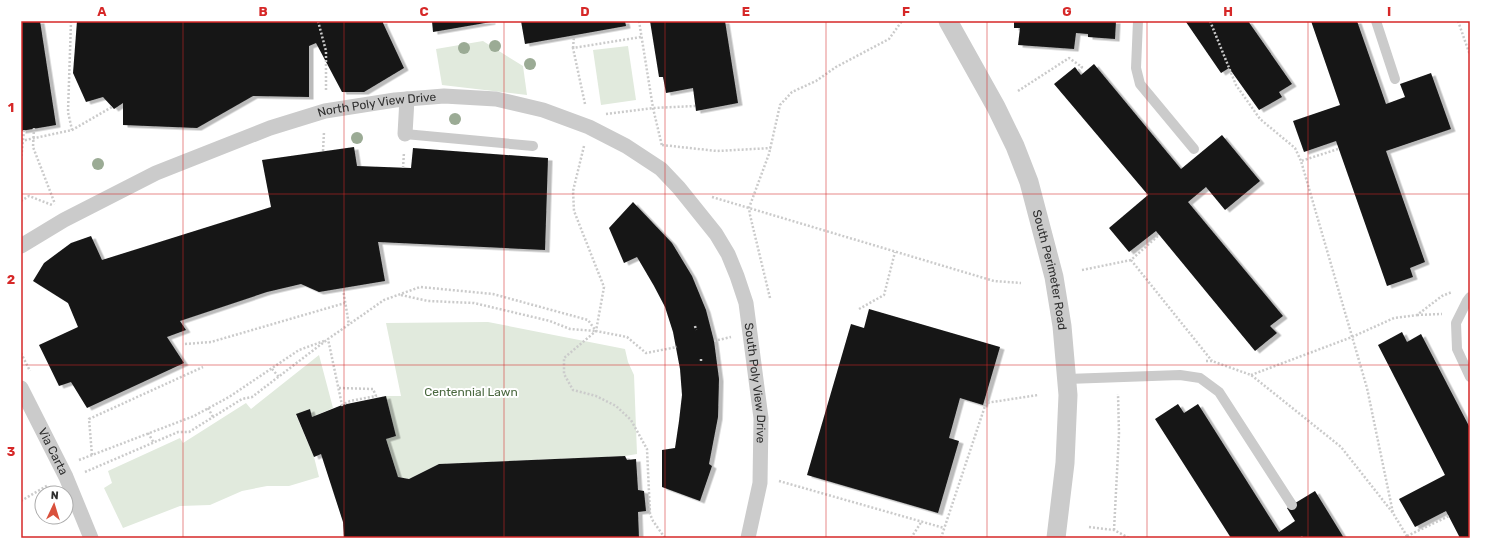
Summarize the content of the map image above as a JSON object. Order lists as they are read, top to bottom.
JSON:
{
  "streets": {
    "street": [
      "North Poly View Drive",
      "South Perimeter Road",
      "South Poly View Drive",
      "Via Carta"
    ]
  },
  "crossings": [
    ["North Poly View Drive", "South Poly View Drive"]
  ],
  "parks": ["Centennial Lawn"],
  "north": "top",
  "grid": {
    "columns": [
      "A",
      "B",
      "C",
      "D",
      "E",
      "F",
      "G",
      "H",
      "I"
    ],
    "rows": ["1", "2", "3"]
  }
}
